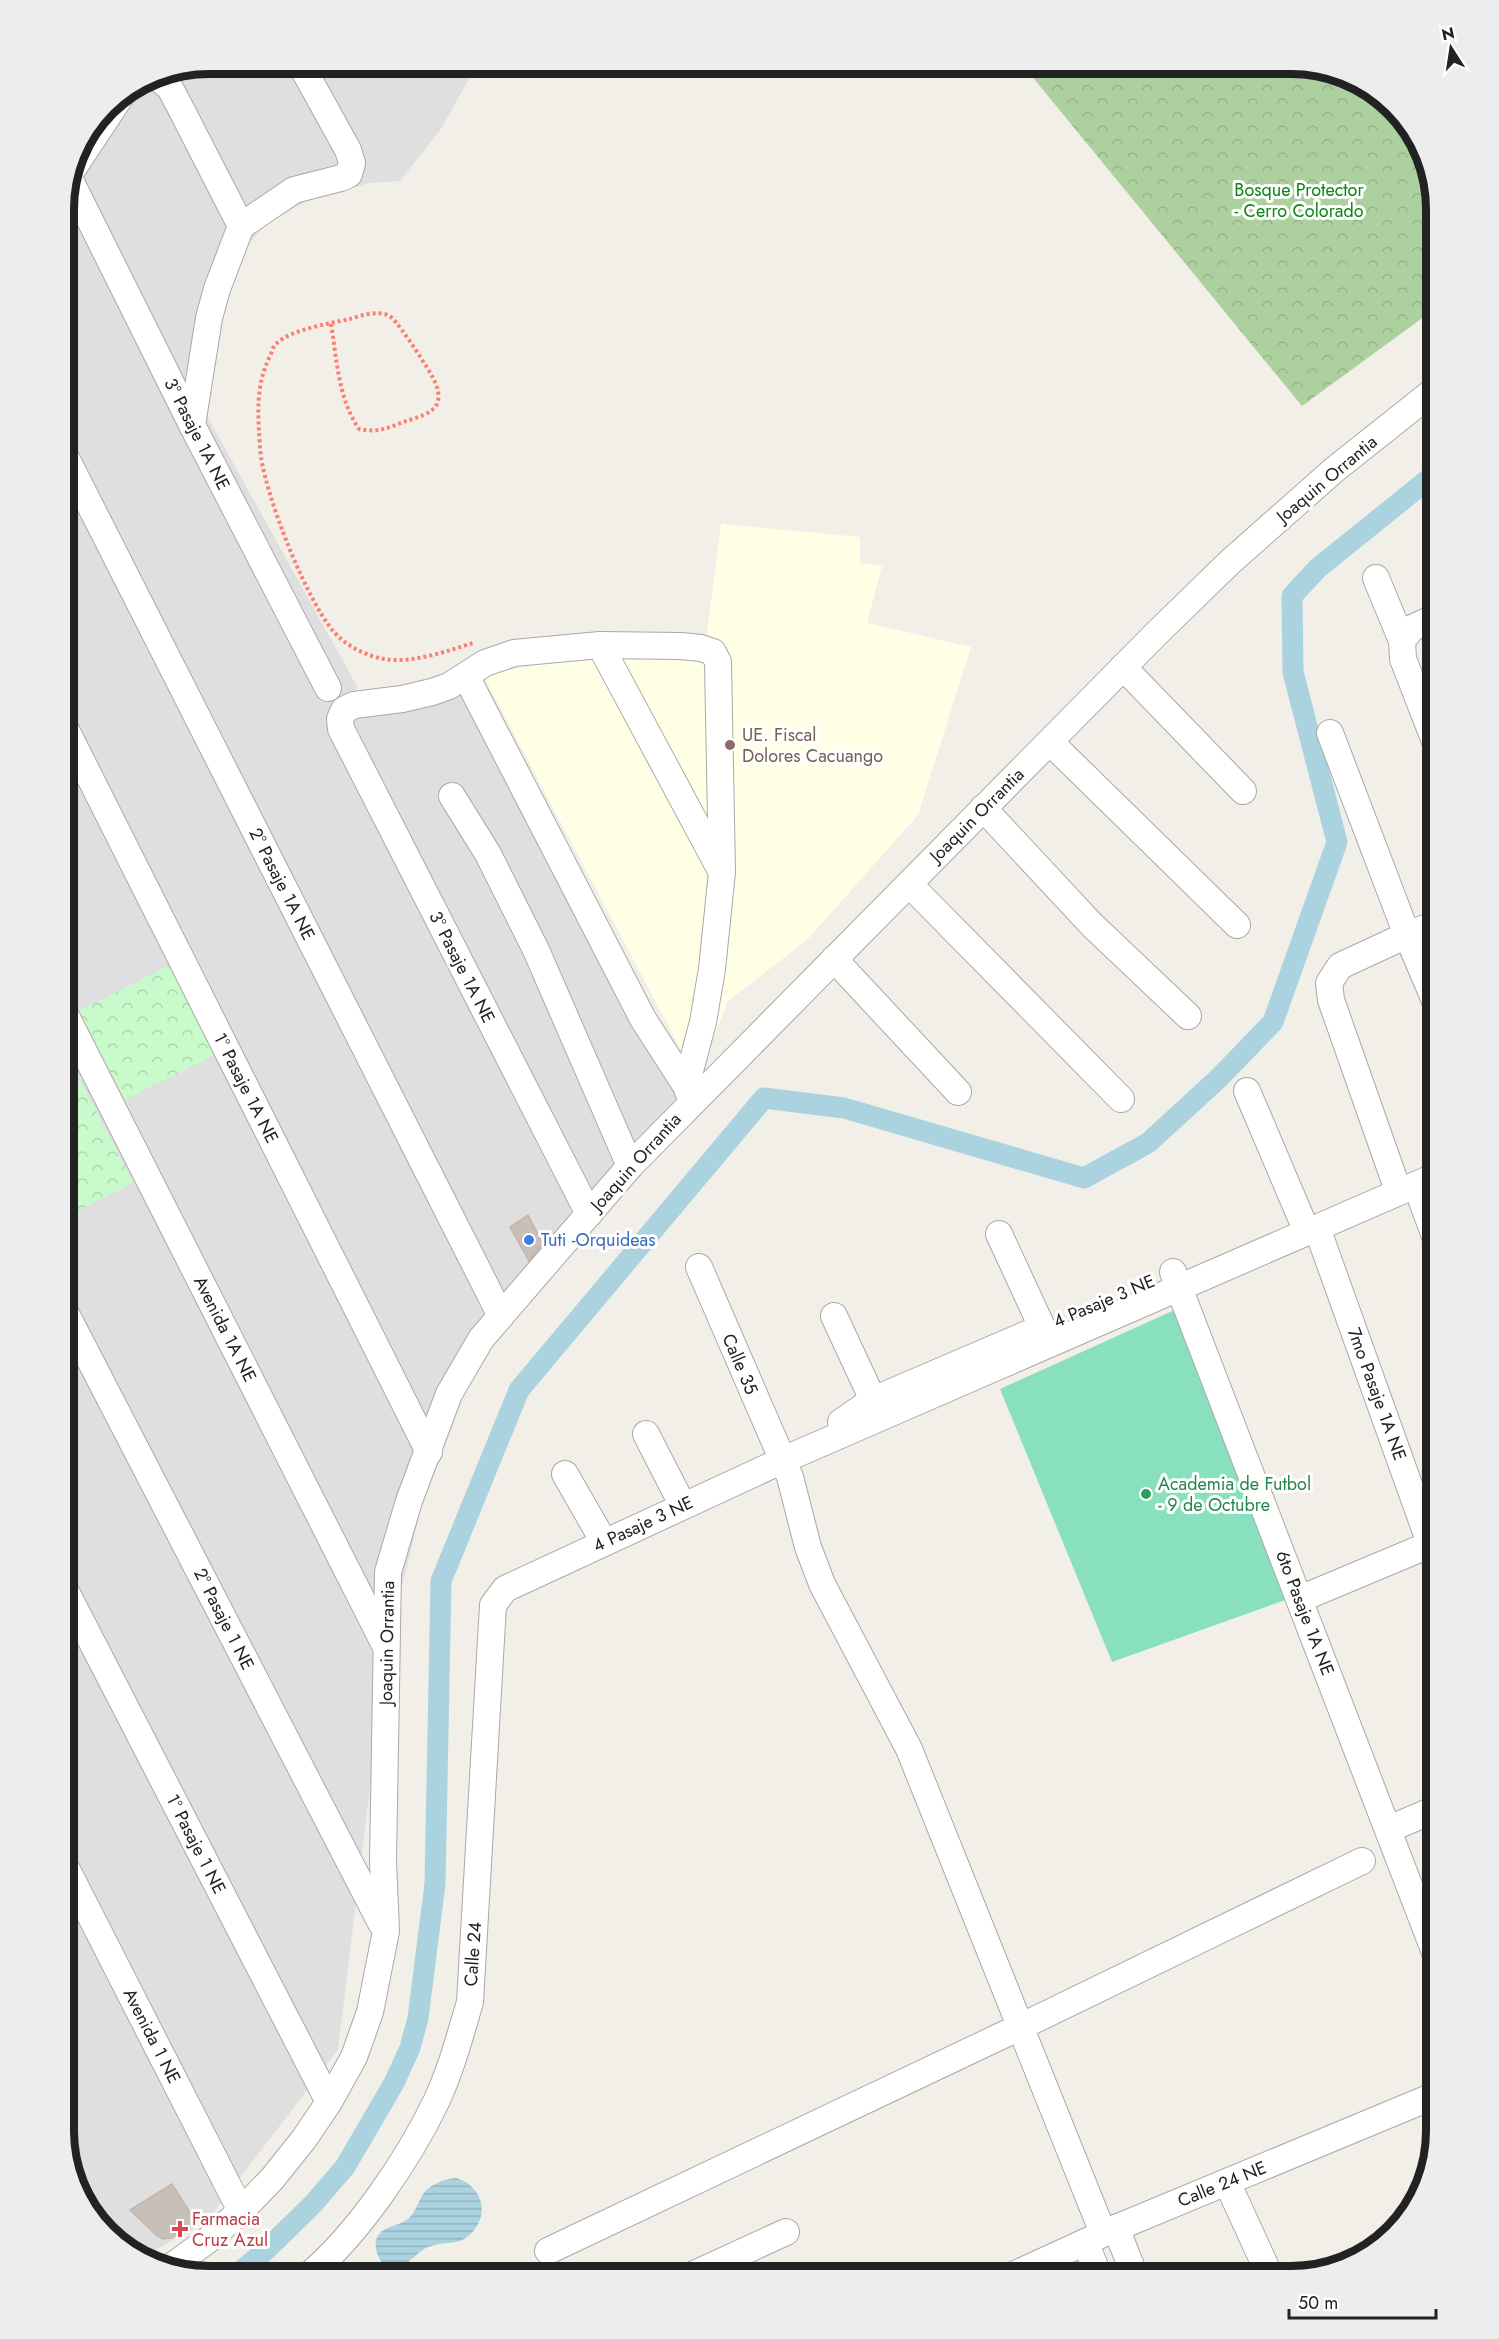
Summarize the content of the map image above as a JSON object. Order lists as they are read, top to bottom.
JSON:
{
  "streets": {
    "street": [
      "3° Pasaje 1A NE",
      "Joaquin Orrantia",
      "2° Pasaje 1A NE",
      "1° Pasaje 1A NE",
      "4 Pasaje 3 NE",
      "Avenida 1A NE",
      "Calle 35",
      "7mo Pasaje 1A NE",
      "6to Pasaje 1A NE",
      "2° Pasaje 1 NE",
      "1° Pasaje 1 NE",
      "Calle 24",
      "Avenida 1 NE",
      "Calle 24 NE"
    ]
  },
  "crossings": [
    ["3° Pasaje 1A NE", "Joaquin Orrantia"],
    ["Joaquin Orrantia", "2° Pasaje 1A NE"],
    ["Joaquin Orrantia", "1° Pasaje 1A NE"],
    ["Joaquin Orrantia", "Avenida 1A NE"],
    ["Joaquin Orrantia", "2° Pasaje 1 NE"],
    ["Joaquin Orrantia", "1° Pasaje 1 NE"],
    ["Joaquin Orrantia", "Avenida 1 NE"],
    ["4 Pasaje 3 NE", "Calle 35"],
    ["4 Pasaje 3 NE", "7mo Pasaje 1A NE"],
    ["4 Pasaje 3 NE", "6to Pasaje 1A NE"],
    ["4 Pasaje 3 NE", "Calle 24"],
    ["Calle 35", "Calle 24 NE"]
  ],
  "parks": ["Bosque Protector - Cerro Colorado"],
  "places": {
    "other": ["UE. Fiscal Dolores Cacuango", "Tuti -Orquideas", "Academia de Futbol - 9 de Octubre"],
    "health": ["Farmacia Cruz Azul"]
  },
  "scale_bar": "50 m",
  "north": "top"
}
